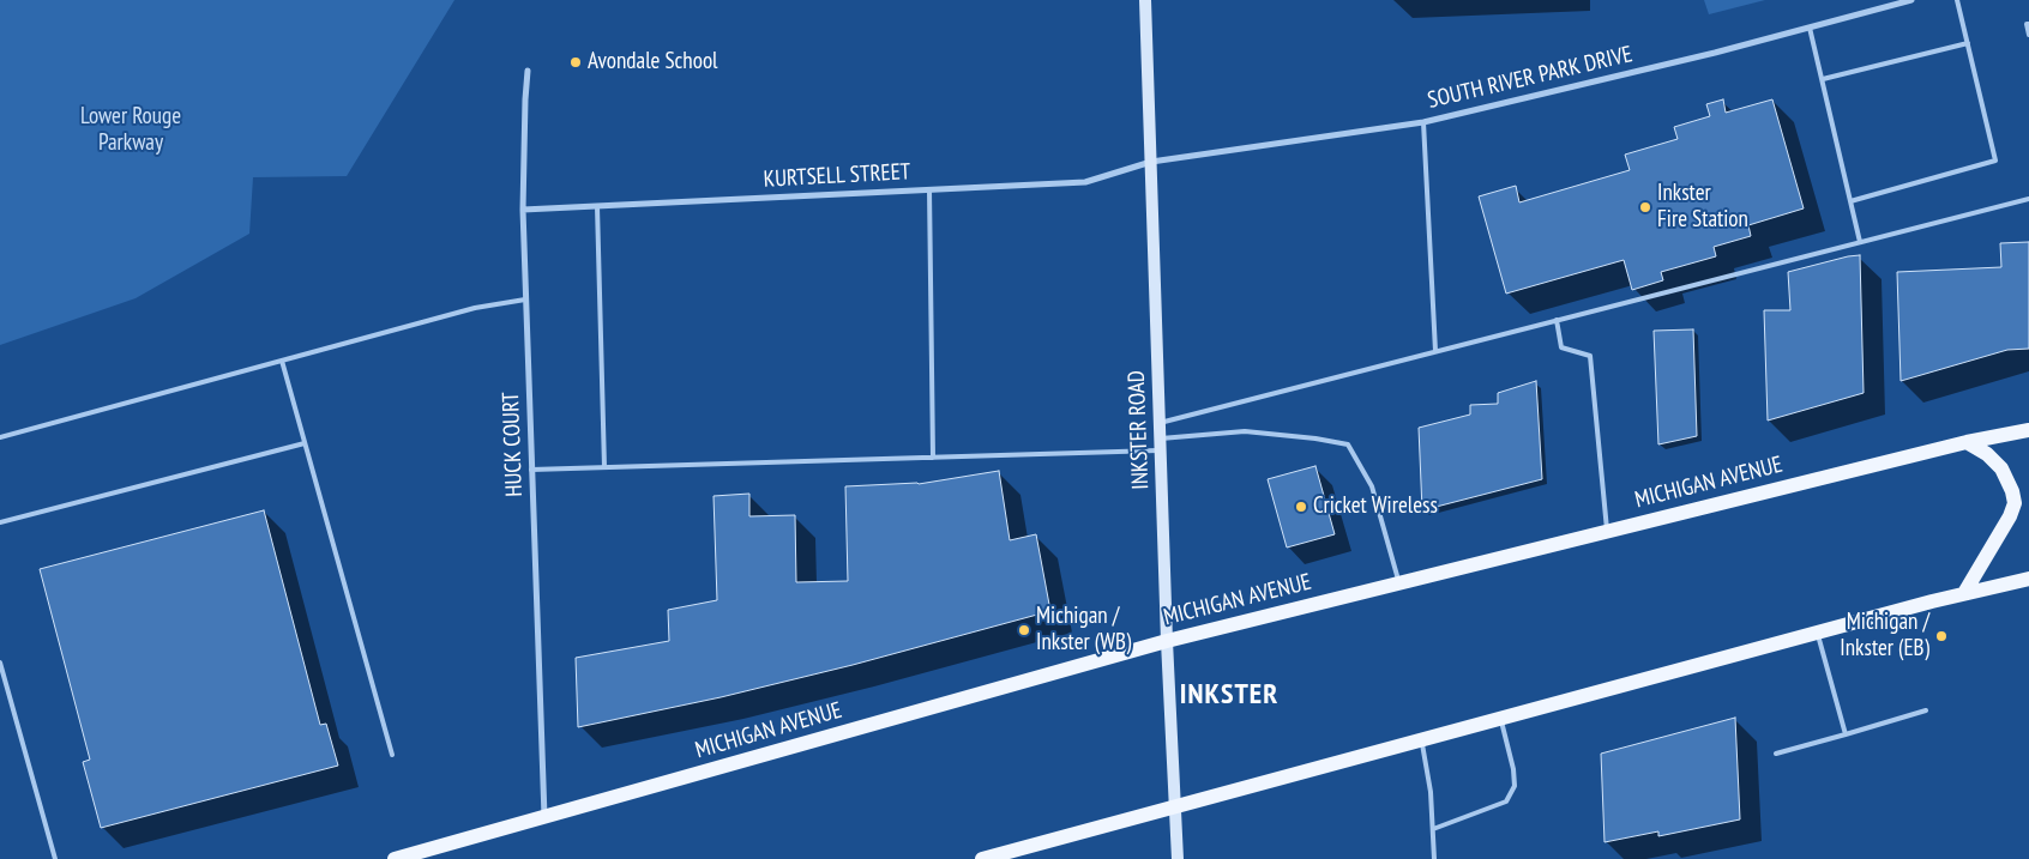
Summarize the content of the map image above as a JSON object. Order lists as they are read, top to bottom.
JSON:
{
  "streets": {
    "main road": ["INKSTER ROAD", "MICHIGAN AVENUE"],
    "street": ["SOUTH RIVER PARK DRIVE", "KURTSELL STREET", "HUCK COURT"]
  },
  "crossings": [
    ["SOUTH RIVER PARK DRIVE", "KURTSELL STREET"],
    ["SOUTH RIVER PARK DRIVE", "INKSTER ROAD"],
    ["KURTSELL STREET", "INKSTER ROAD"],
    ["KURTSELL STREET", "HUCK COURT"],
    ["INKSTER ROAD", "MICHIGAN AVENUE"],
    ["HUCK COURT", "MICHIGAN AVENUE"]
  ],
  "districts": ["INKSTER"],
  "parks": ["Lower Rouge Parkway"],
  "places": [
    "Avondale School",
    "Inkster Fire Station",
    "Cricket Wireless",
    "Michigan / Inkster (WB)",
    "Michigan / Inkster (EB)"
  ]
}
